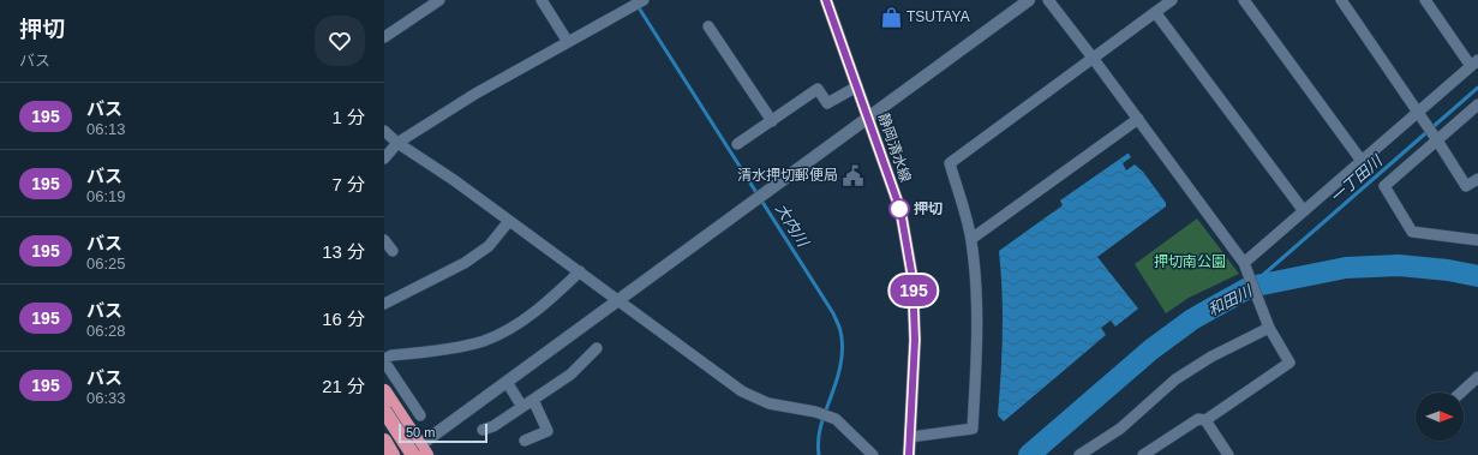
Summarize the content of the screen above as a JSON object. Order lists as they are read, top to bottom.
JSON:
{
  "streets": {
    "main road": ["静岡清水線"]
  },
  "water": ["一丁田川", "大内川", "和田川"],
  "parks": ["押切南公園"],
  "places": {
    "shop": ["TSUTAYA"],
    "public building": ["清水押切郵便局"],
    "other": ["押切"]
  },
  "lines": ["bus line 195"],
  "scale_bar": "50 m",
  "north": "right",
  "page": {
    "heading": ["押切", "バス"],
    "on_map": "195",
    "list": [
      {
        "mark": "195",
        "name": "バス",
        "note": "06:13",
        "value": "1 分"
      },
      {
        "mark": "195",
        "name": "バス",
        "note": "06:19",
        "value": "7 分"
      },
      {
        "mark": "195",
        "name": "バス",
        "note": "06:25",
        "value": "13 分"
      },
      {
        "mark": "195",
        "name": "バス",
        "note": "06:28",
        "value": "16 分"
      },
      {
        "mark": "195",
        "name": "バス",
        "note": "06:33",
        "value": "21 分"
      }
    ],
    "scale": "50 m"
  }
}
